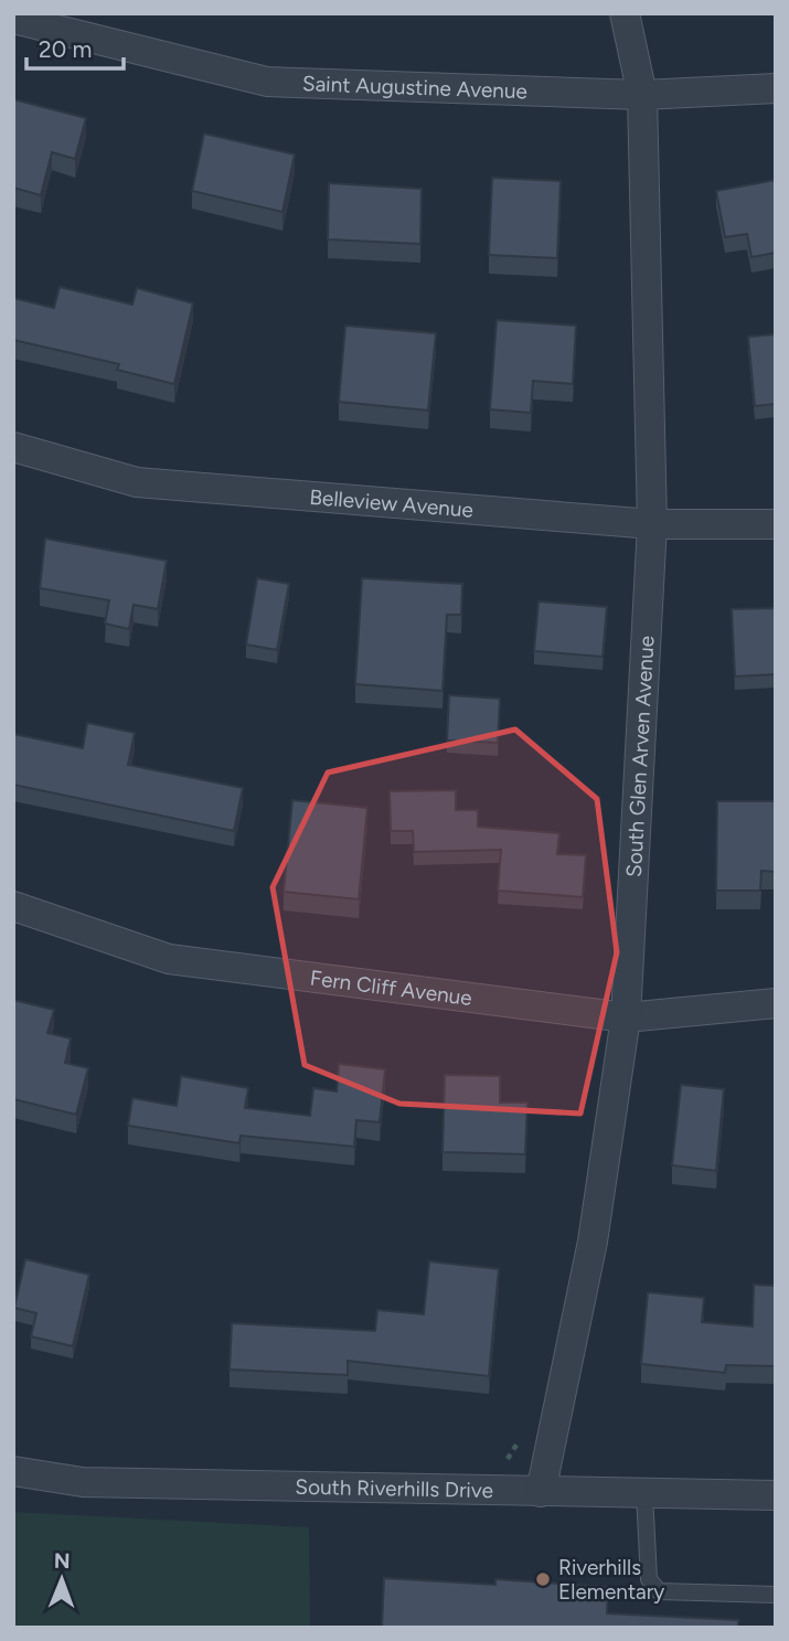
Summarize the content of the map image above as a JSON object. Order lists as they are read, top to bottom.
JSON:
{
  "streets": {
    "street": [
      "Saint Augustine Avenue",
      "Belleview Avenue",
      "South Glen Arven Avenue",
      "Fern Cliff Avenue",
      "South Riverhills Drive"
    ]
  },
  "crossings": [
    ["Saint Augustine Avenue", "South Glen Arven Avenue"],
    ["Belleview Avenue", "South Glen Arven Avenue"],
    ["South Glen Arven Avenue", "Fern Cliff Avenue"],
    ["South Glen Arven Avenue", "South Riverhills Drive"]
  ],
  "places": ["Riverhills Elementary"],
  "scale_bar": "20 m",
  "north": "top"
}
